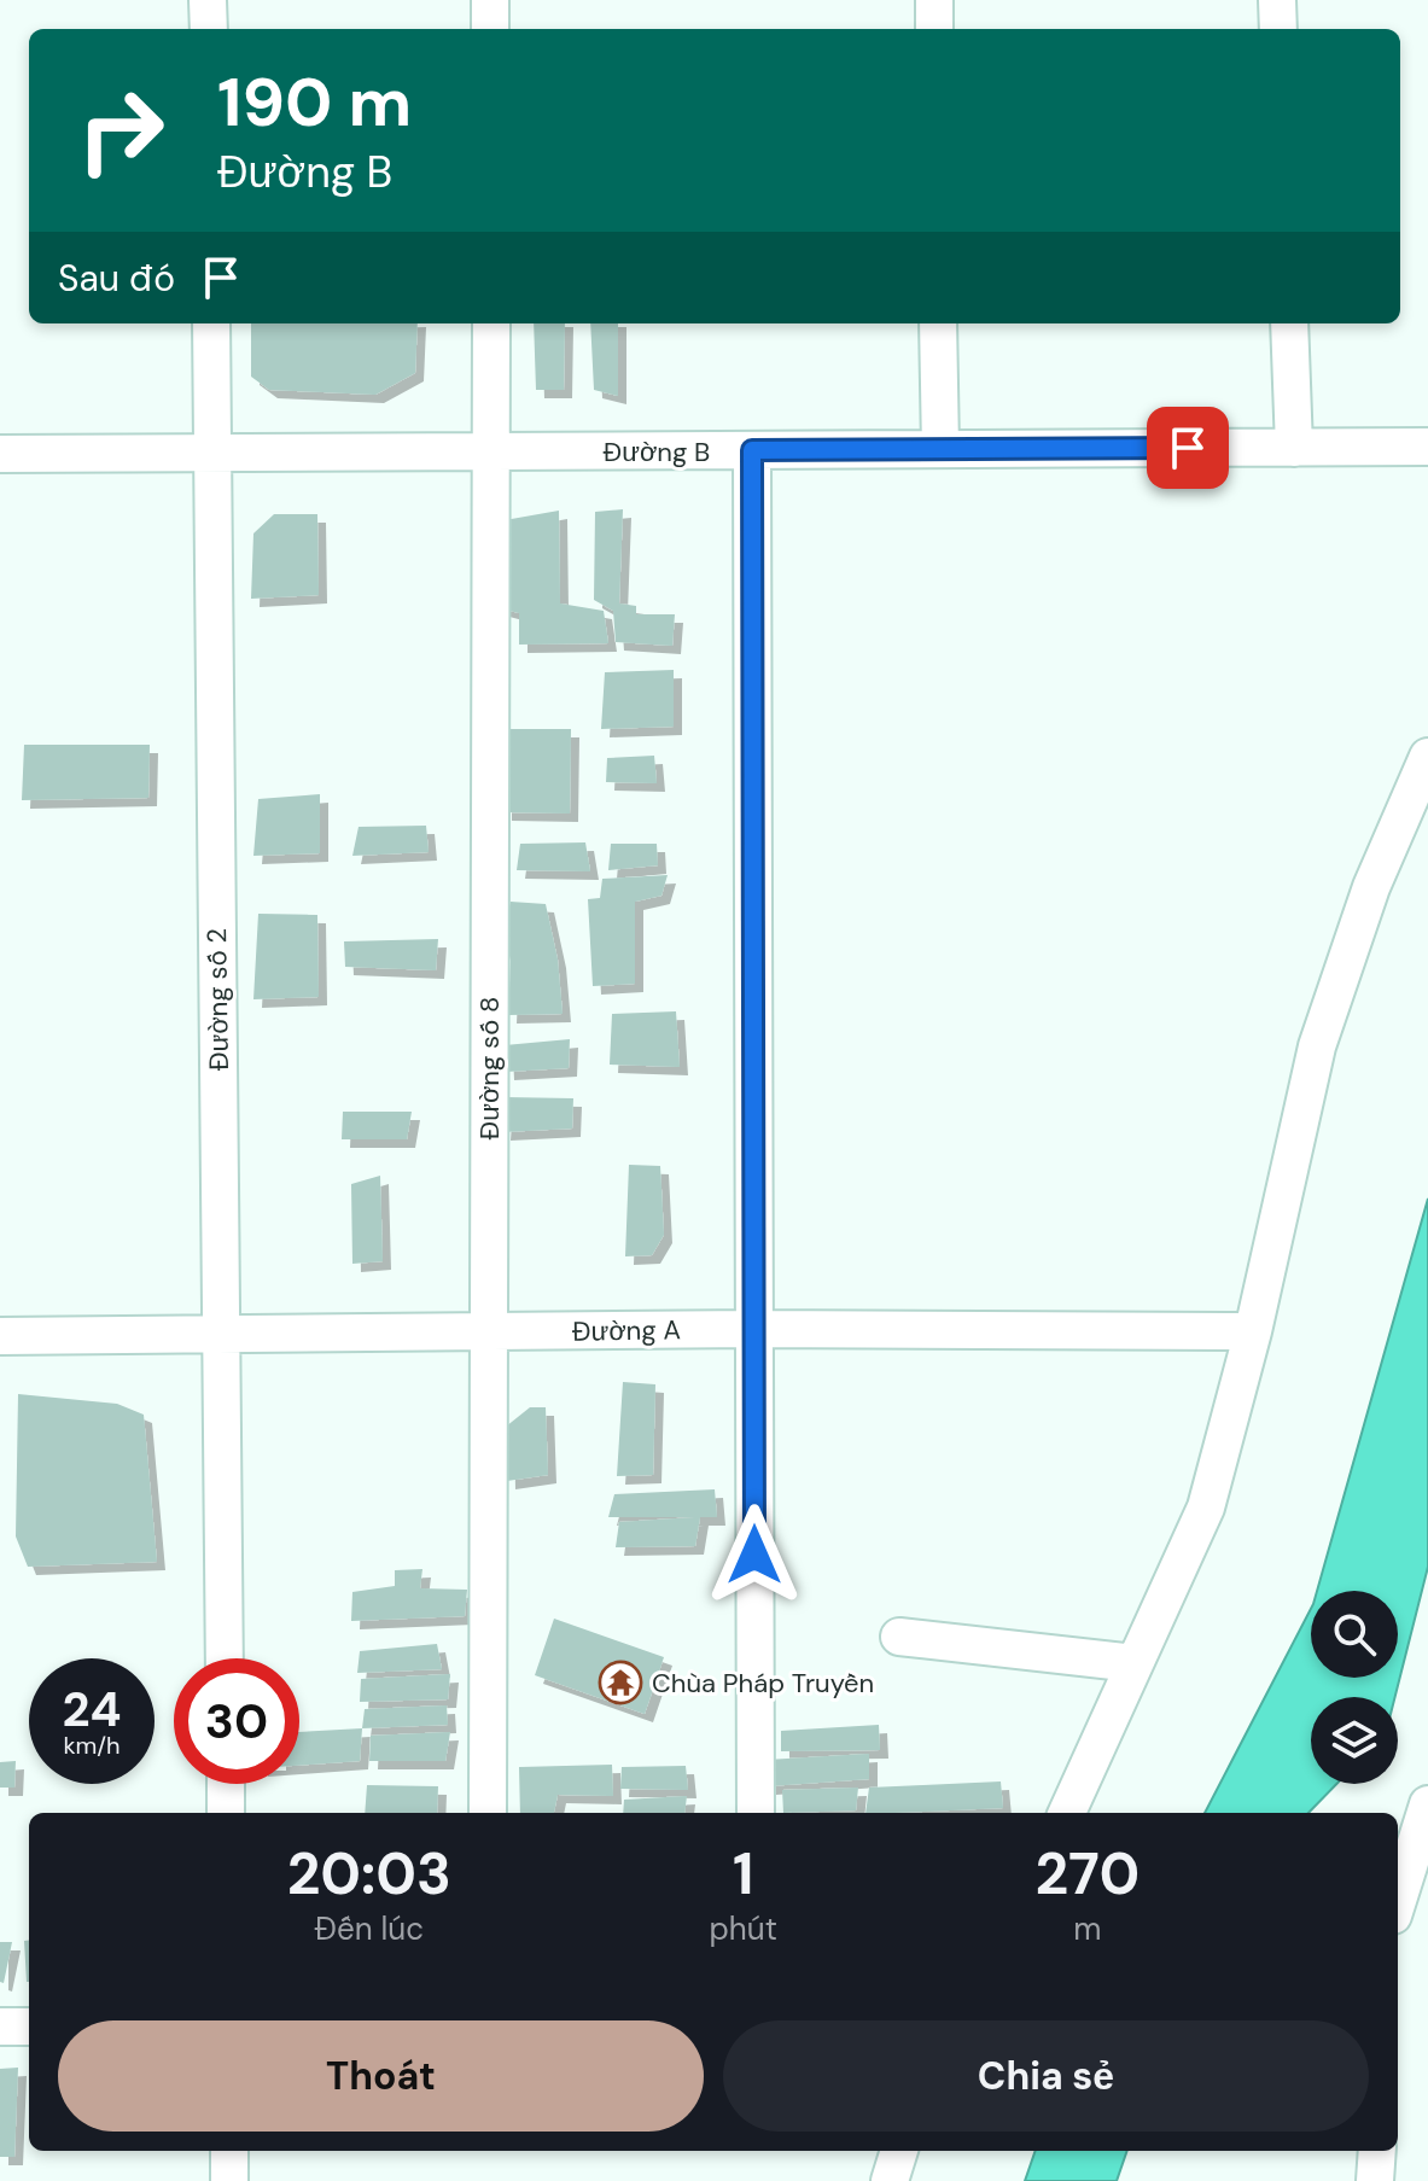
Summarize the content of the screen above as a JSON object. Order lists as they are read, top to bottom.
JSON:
{
  "streets": {
    "street": [
      "Đường B",
      "Đường số 2",
      "Đường số 8",
      "Đường A"
    ]
  },
  "crossings": [
    ["Đường B", "Đường số 2"],
    ["Đường B", "Đường số 8"],
    ["Đường số 2", "Đường A"],
    ["Đường số 8", "Đường A"]
  ],
  "places": {
    "temple": ["Chùa Pháp Truyền"]
  },
  "page": {
    "turn": ["190 m", "Đường B"],
    "then": "Sau đó",
    "speed": "24 km/h",
    "limit": "30",
    "eta": [
      "20:03",
      "Đến lúc",
      "1",
      "phút",
      "270",
      "m"
    ],
    "buttons": ["Thoát", "Chia sẻ"]
  }
}
